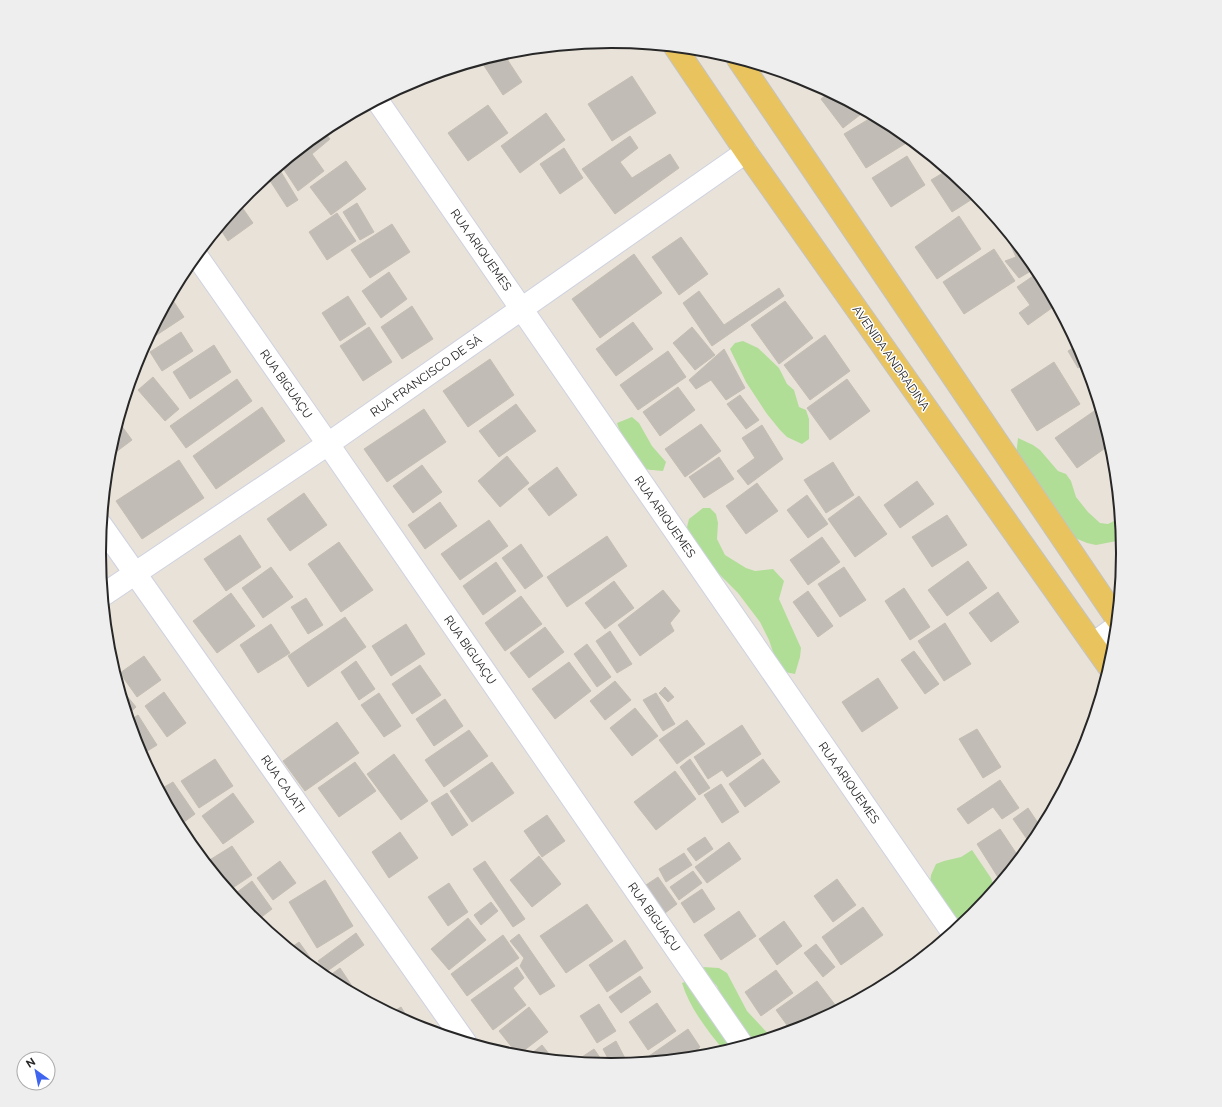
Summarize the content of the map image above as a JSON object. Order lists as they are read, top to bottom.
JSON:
{
  "streets": {
    "main road": ["AVENIDA ANDRADINA"],
    "street": [
      "RUA ARIQUEMES",
      "RUA FRANCISCO DE SÁ",
      "RUA BIGUAÇU",
      "RUA CAJATI"
    ]
  },
  "crossings": [
    ["RUA ARIQUEMES", "RUA FRANCISCO DE SÁ"],
    ["AVENIDA ANDRADINA", "RUA FRANCISCO DE SÁ"],
    ["RUA FRANCISCO DE SÁ", "RUA BIGUAÇU"],
    ["RUA FRANCISCO DE SÁ", "RUA CAJATI"]
  ],
  "north": "top left"
}
